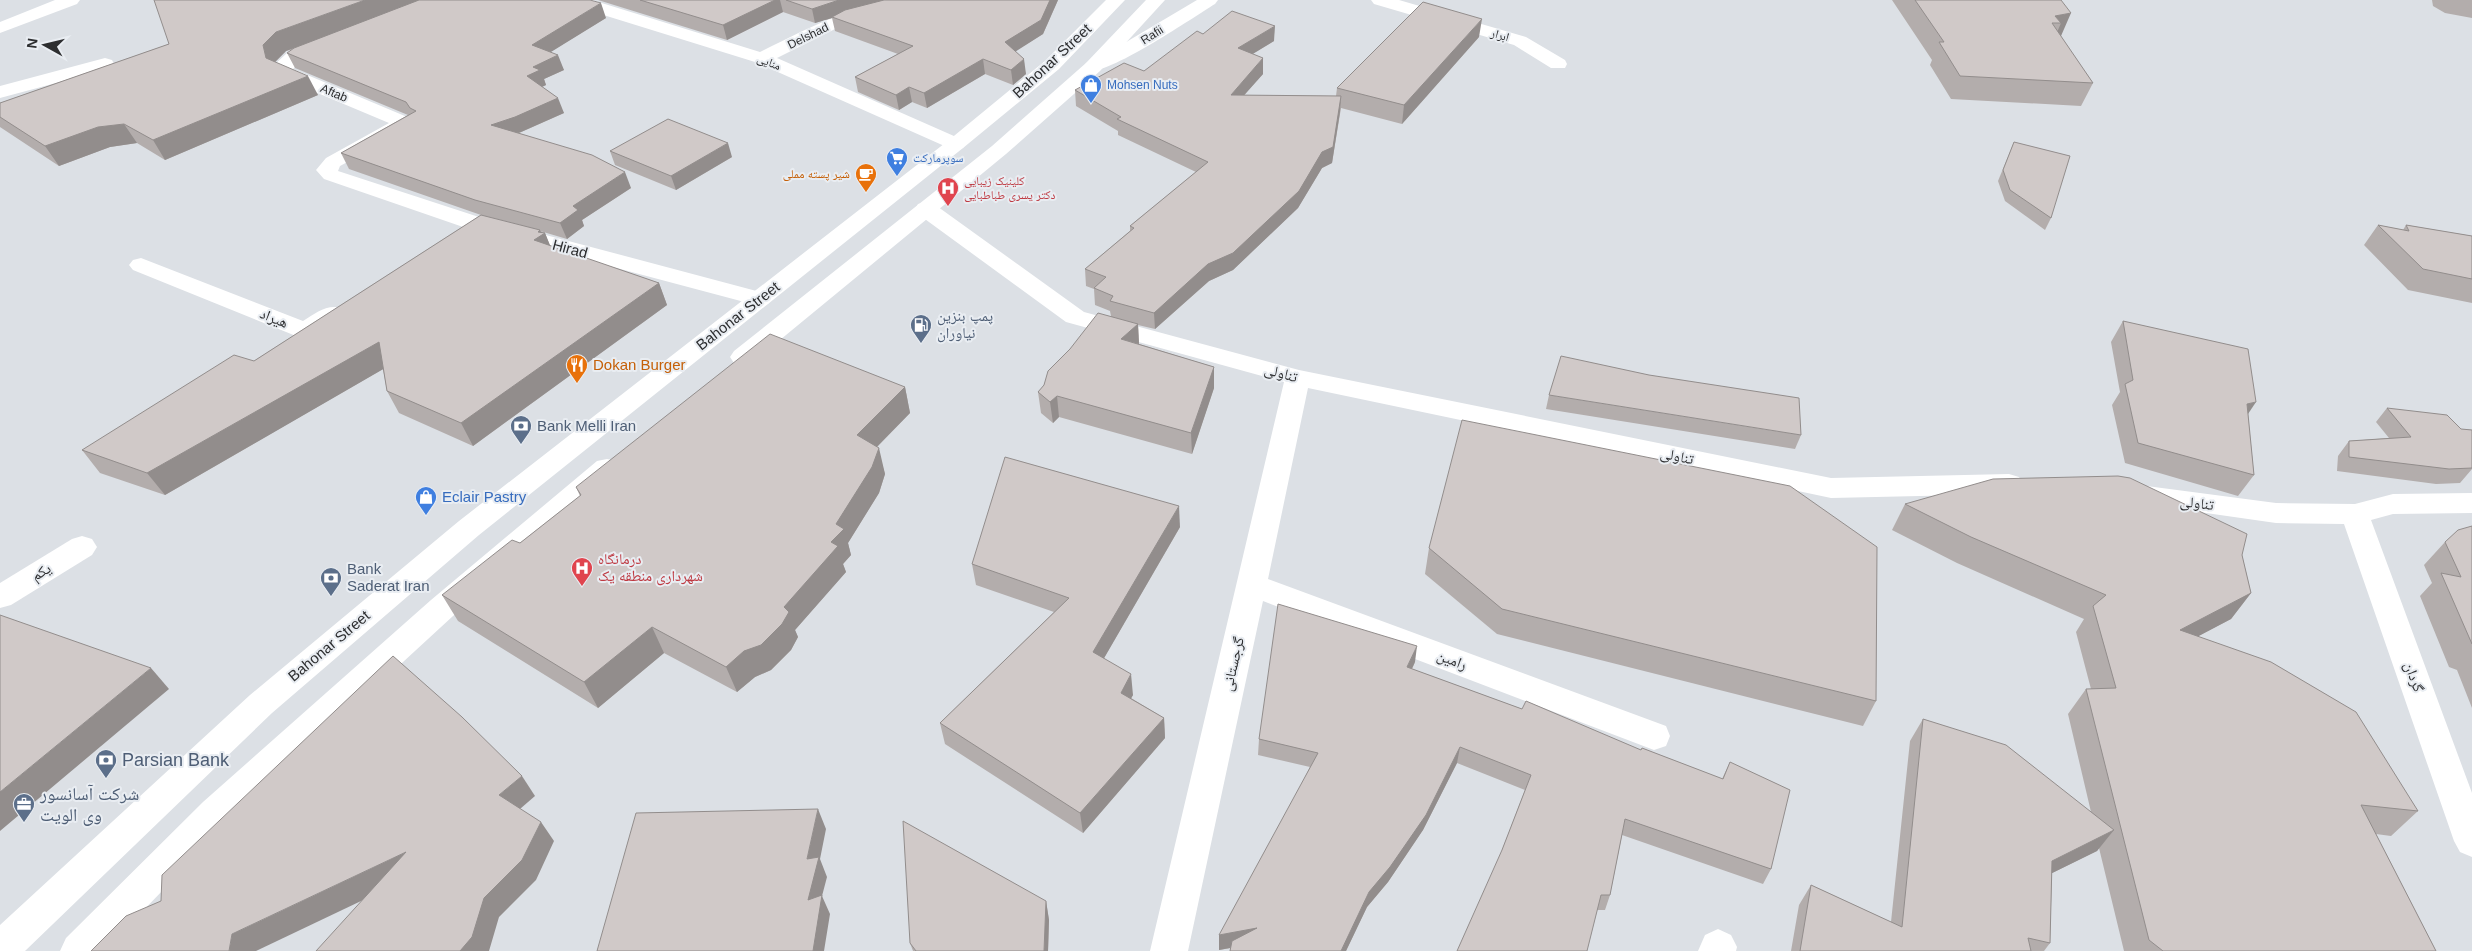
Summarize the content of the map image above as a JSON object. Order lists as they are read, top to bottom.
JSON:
{
  "streets": {
    "street": [
      "Rafii",
      "ابرار",
      "Delshad",
      "Bahonar Street",
      "منایی",
      "Hirad",
      "هیراد",
      "تناولی",
      "یکم",
      "رامین",
      "گرجستانی",
      "گردان"
    ]
  },
  "crossings": [
    ["Rafii", "Bahonar Street"],
    ["Delshad", "منایی"],
    ["Bahonar Street", "منایی"],
    ["Bahonar Street", "Hirad"],
    ["Bahonar Street", "تناولی"],
    ["تناولی", "گرجستانی"],
    ["تناولی", "گردان"],
    ["رامین", "گرجستانی"]
  ],
  "places": {
    "shop": ["Mohsen Nuts", "Eclair Pastry"],
    "supermarket": ["سوپرمارکت"],
    "cafe": ["شیر پسته مملی"],
    "hospital": ["کلینیک زیبایی دکتر یسری طباطبایی", "درمانگاه شهرداری منطقه یک"],
    "fuel station": ["پمپ بنزین نیاوران"],
    "restaurant": ["Dokan Burger"],
    "bank": ["Bank Melli Iran", "Bank Saderat Iran", "Parsian Bank"],
    "office": ["شرکت آسانسور وی الویت"]
  },
  "north": "left"
}
